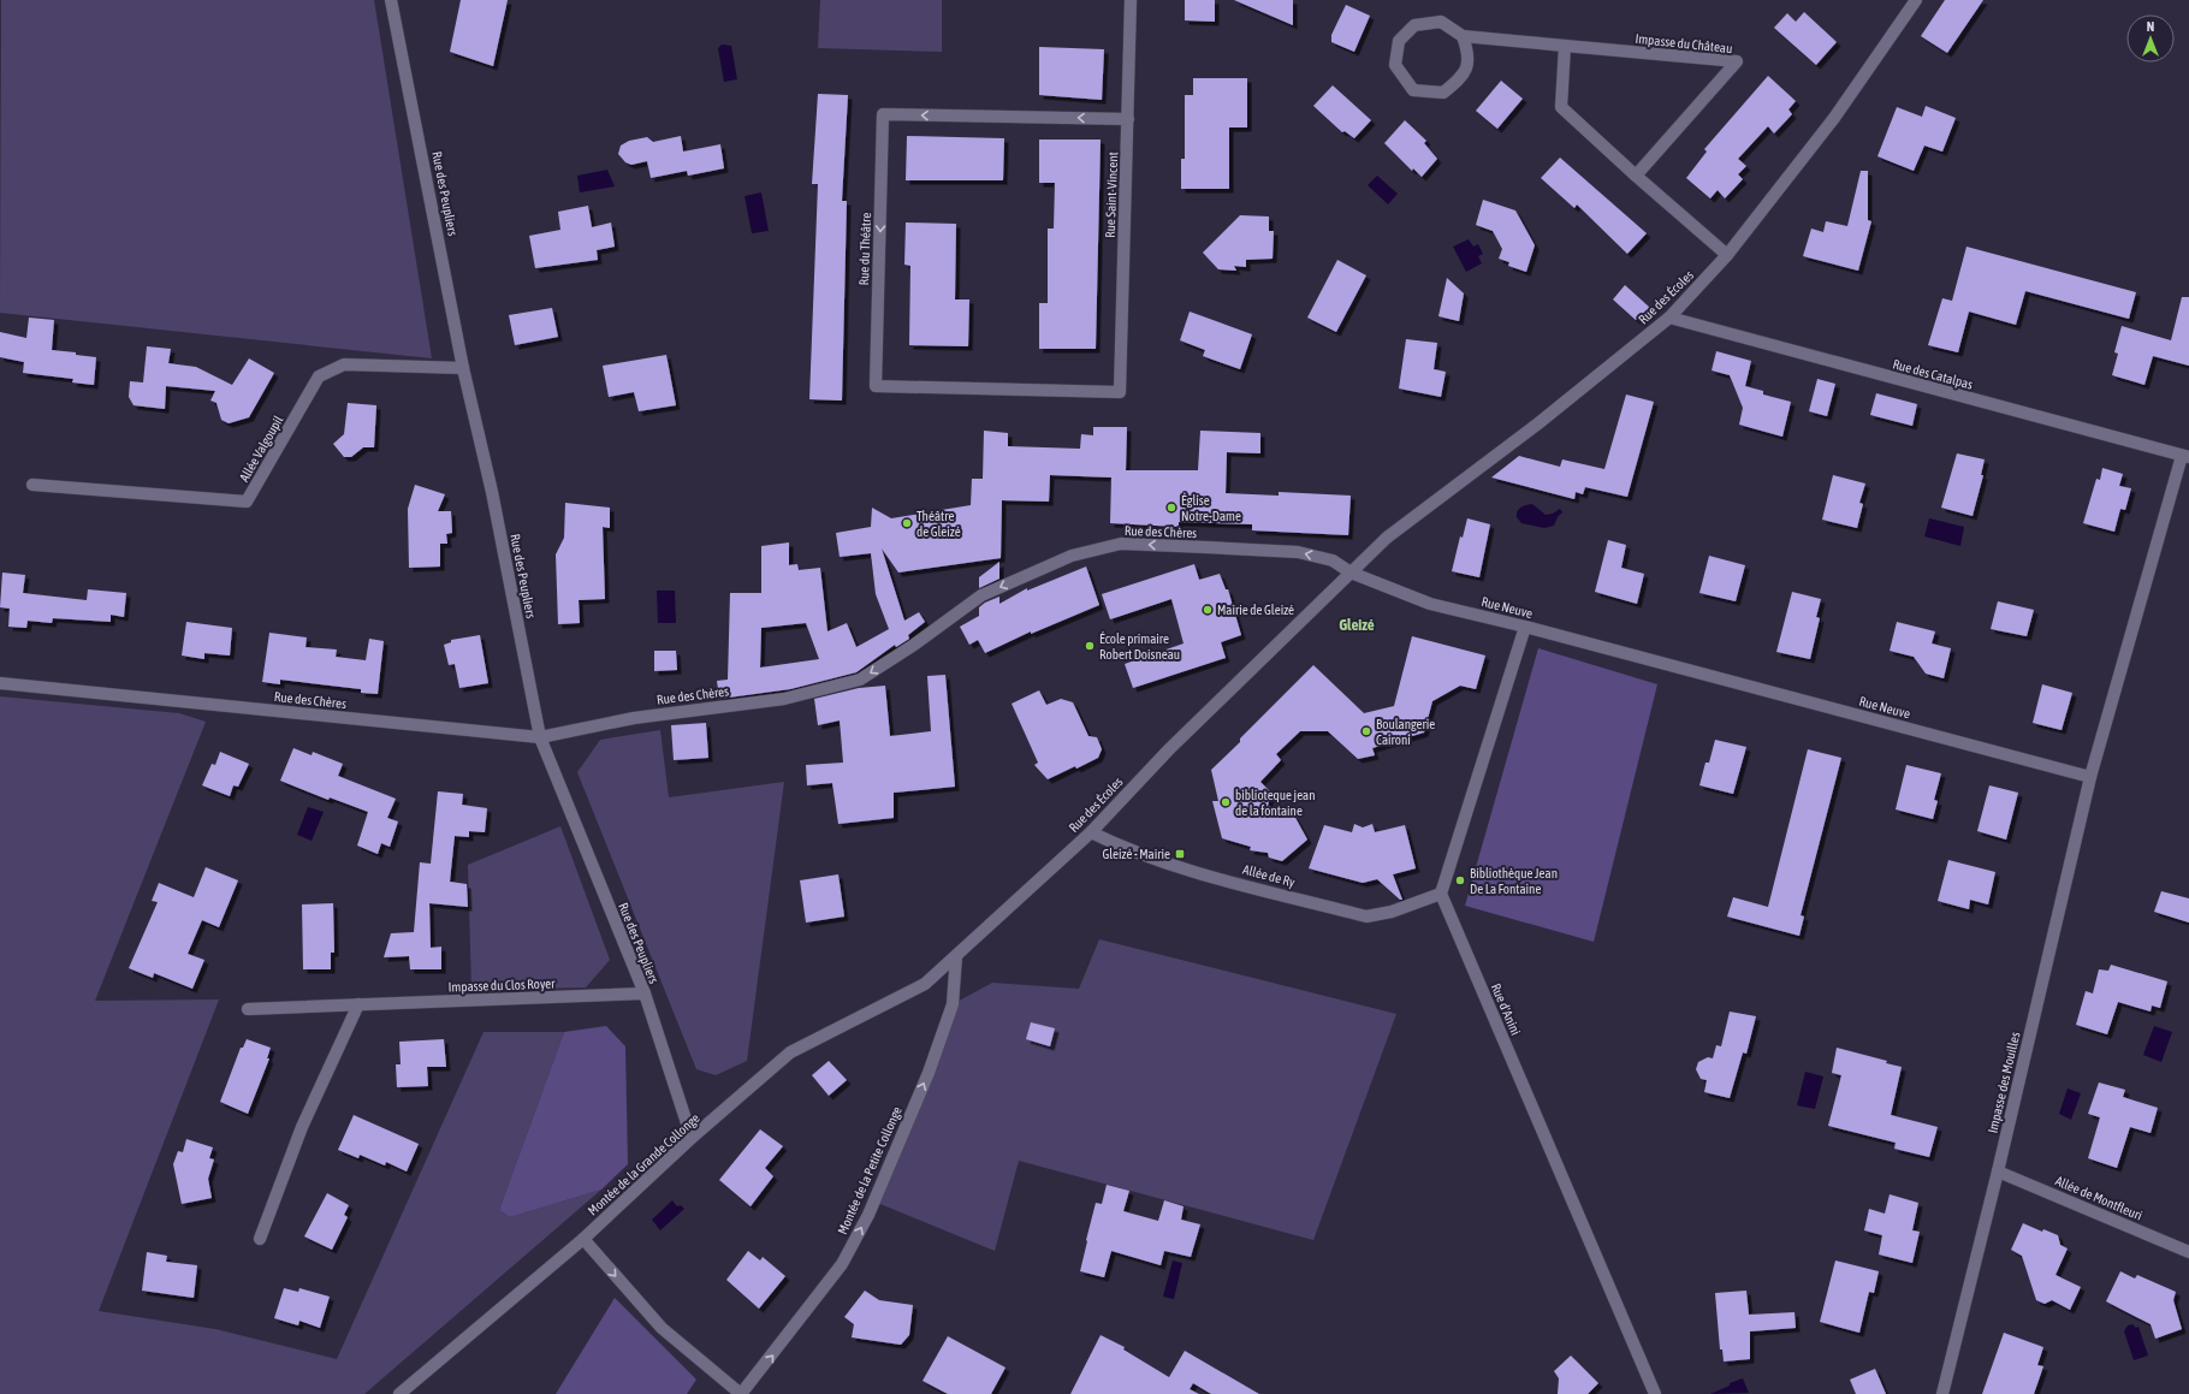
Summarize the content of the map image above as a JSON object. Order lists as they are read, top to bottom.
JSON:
{
  "streets": {
    "street": [
      "Impasse du Château",
      "Rue des Peupliers",
      "Rue Saint-Vincent",
      "Rue du Théâtre",
      "Rue des Écoles",
      "Rue des Catalpas",
      "Allée Valgoupil",
      "Rue des Chères",
      "Rue Neuve",
      "Allée de Ry",
      "Impasse du Clos Royer",
      "Rue d'Anini",
      "Impasse des Mouilles",
      "Montée de la Grande Collonge",
      "Montée de la Petite Collonge",
      "Allée de Montfleuri"
    ]
  },
  "crossings": [
    ["Rue des Peupliers", "Allée Valgoupil"],
    ["Rue des Peupliers", "Rue des Chères"],
    ["Rue des Peupliers", "Impasse du Clos Royer"],
    ["Rue des Peupliers", "Montée de la Grande Collonge"],
    ["Rue Saint-Vincent", "Rue du Théâtre"],
    ["Rue des Écoles", "Rue des Catalpas"],
    ["Rue des Écoles", "Rue des Chères"],
    ["Rue des Écoles", "Rue Neuve"],
    ["Rue des Écoles", "Allée de Ry"],
    ["Rue des Écoles", "Montée de la Grande Collonge"],
    ["Rue des Écoles", "Montée de la Petite Collonge"],
    ["Rue des Chères", "Rue Neuve"],
    ["Rue Neuve", "Impasse des Mouilles"],
    ["Allée de Ry", "Rue d'Anini"],
    ["Impasse des Mouilles", "Allée de Montfleuri"]
  ],
  "one_way": ["Rue des Chères", "Montée de la Petite Collonge"],
  "districts": ["Gleizé"],
  "places": {
    "other": [
      "Église Notre-Dame",
      "Théâtre de Gleizé",
      "Mairie de Gleizé",
      "École primaire Robert Doisneau",
      "Boulangerie Caironi",
      "biblioteque jean de la fontaine",
      "Bibliothèque Jean De La Fontaine"
    ],
    "transit": ["Gleizé - Mairie"]
  },
  "north": "top"
}
